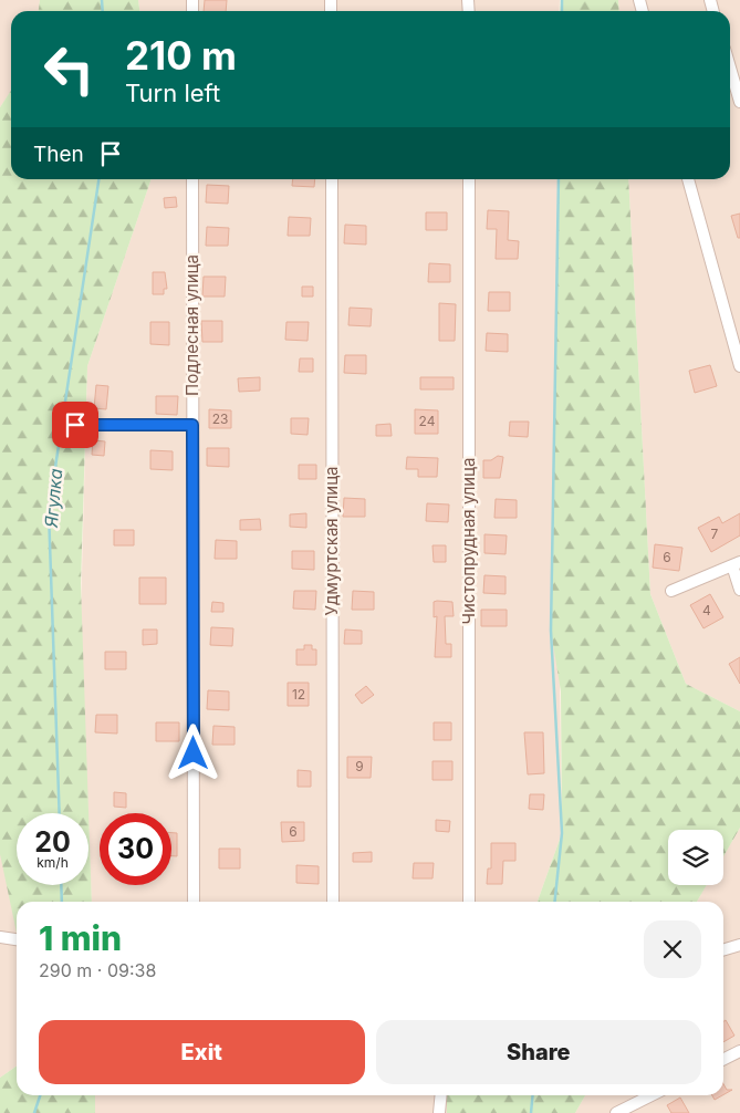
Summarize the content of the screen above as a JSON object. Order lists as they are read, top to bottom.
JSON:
{
  "streets": {
    "street": ["Подлесная улица", "Удмуртская улица", "Чистопрудная улица"]
  },
  "water": ["Ягулка"],
  "house_numbers": [
    "23",
    "24",
    "7",
    "6",
    "4",
    "12",
    "9",
    "6"
  ],
  "page": {
    "turn": ["210 m", "Turn left"],
    "then": "Then",
    "speed": "20 km/h",
    "limit": "30",
    "heading": ["1 min", "290 m · 09:38"],
    "buttons": ["Exit", "Share"]
  }
}
